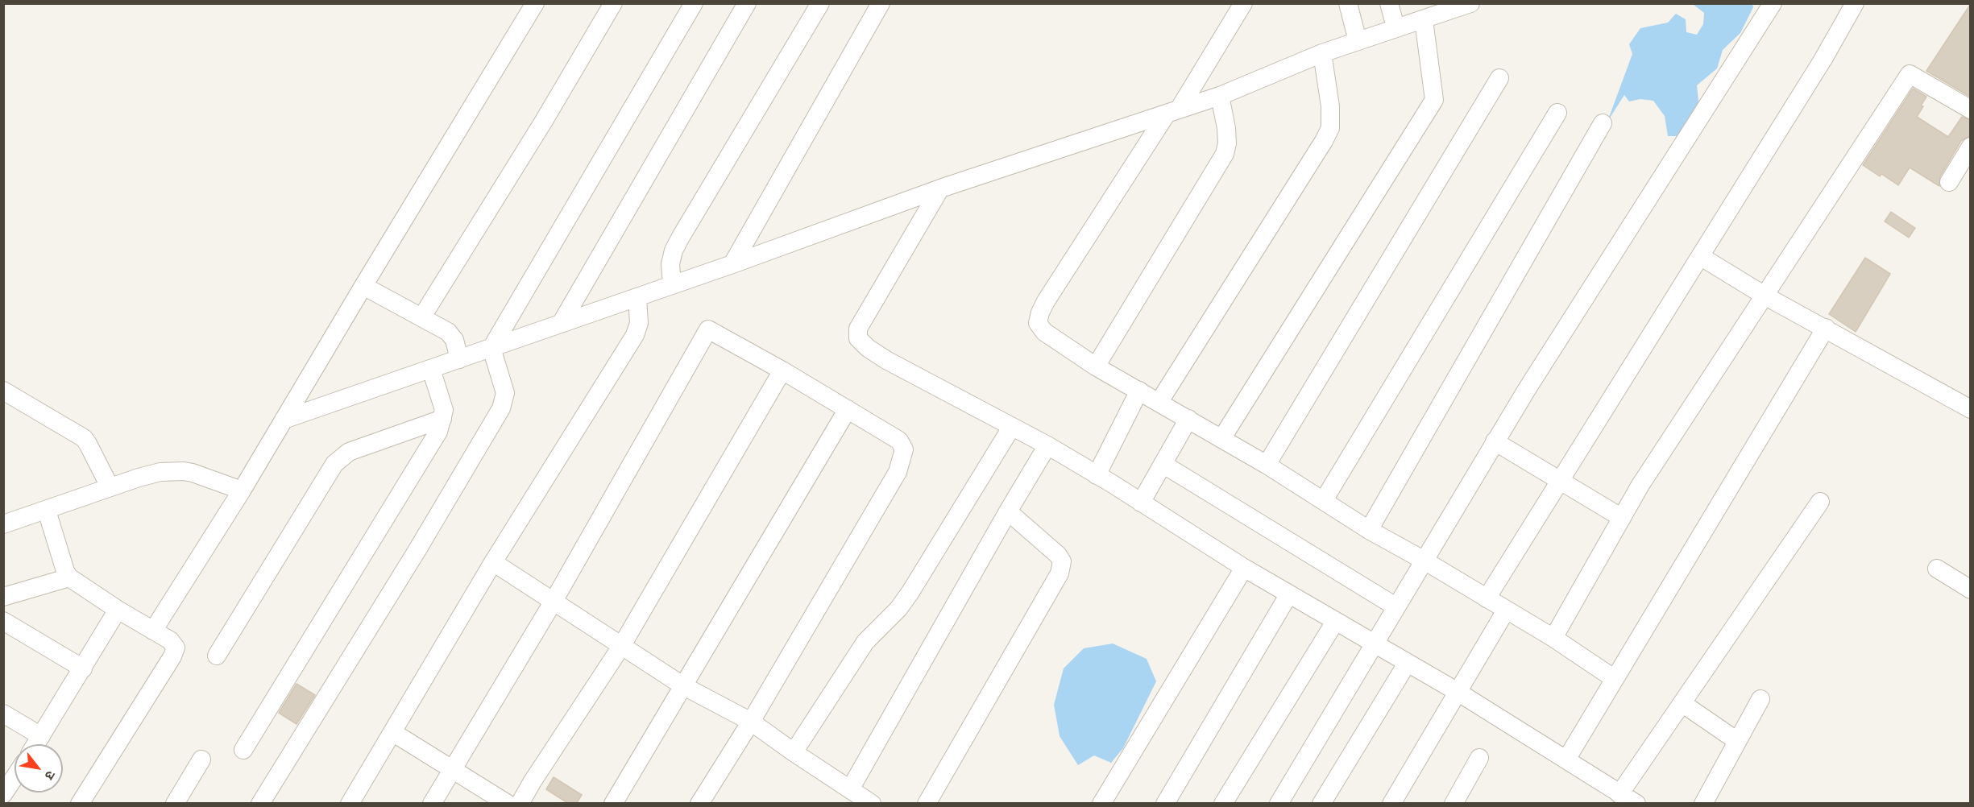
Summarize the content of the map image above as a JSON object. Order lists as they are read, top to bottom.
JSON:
{
  "north": "bottom right"
}
